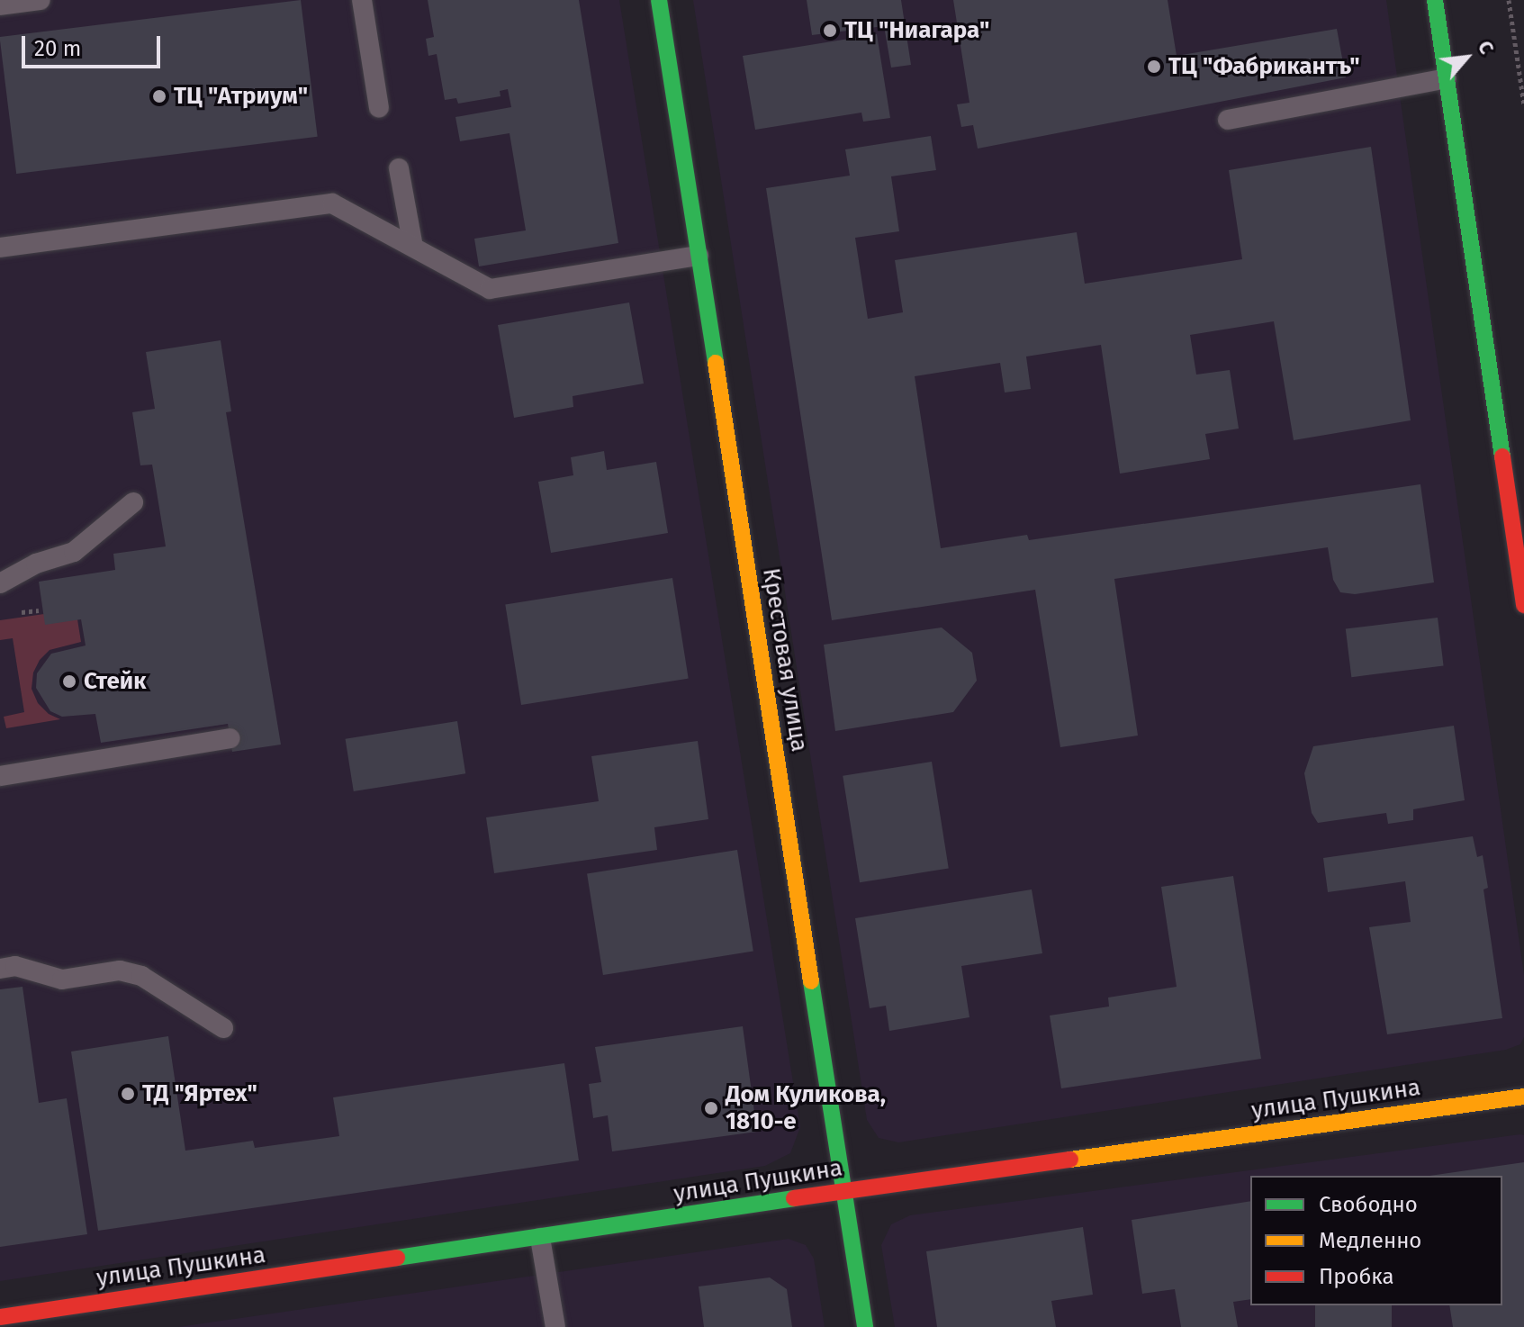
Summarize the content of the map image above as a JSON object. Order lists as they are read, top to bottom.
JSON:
{
  "streets": {
    "street": ["Крестовая улица", "улица Пушкина"]
  },
  "crossings": [
    ["Крестовая улица", "улица Пушкина"]
  ],
  "places": [
    "ТЦ \"Ниагара\"",
    "ТЦ \"Фабрикантъ\"",
    "ТЦ \"Атриум\"",
    "Стейк",
    "ТД \"Яртех\"",
    "Дом Куликова, 1810-е"
  ],
  "legend": ["Свободно", "Медленно", "Пробка"],
  "scale_bar": "20 m",
  "north": "top right"
}
